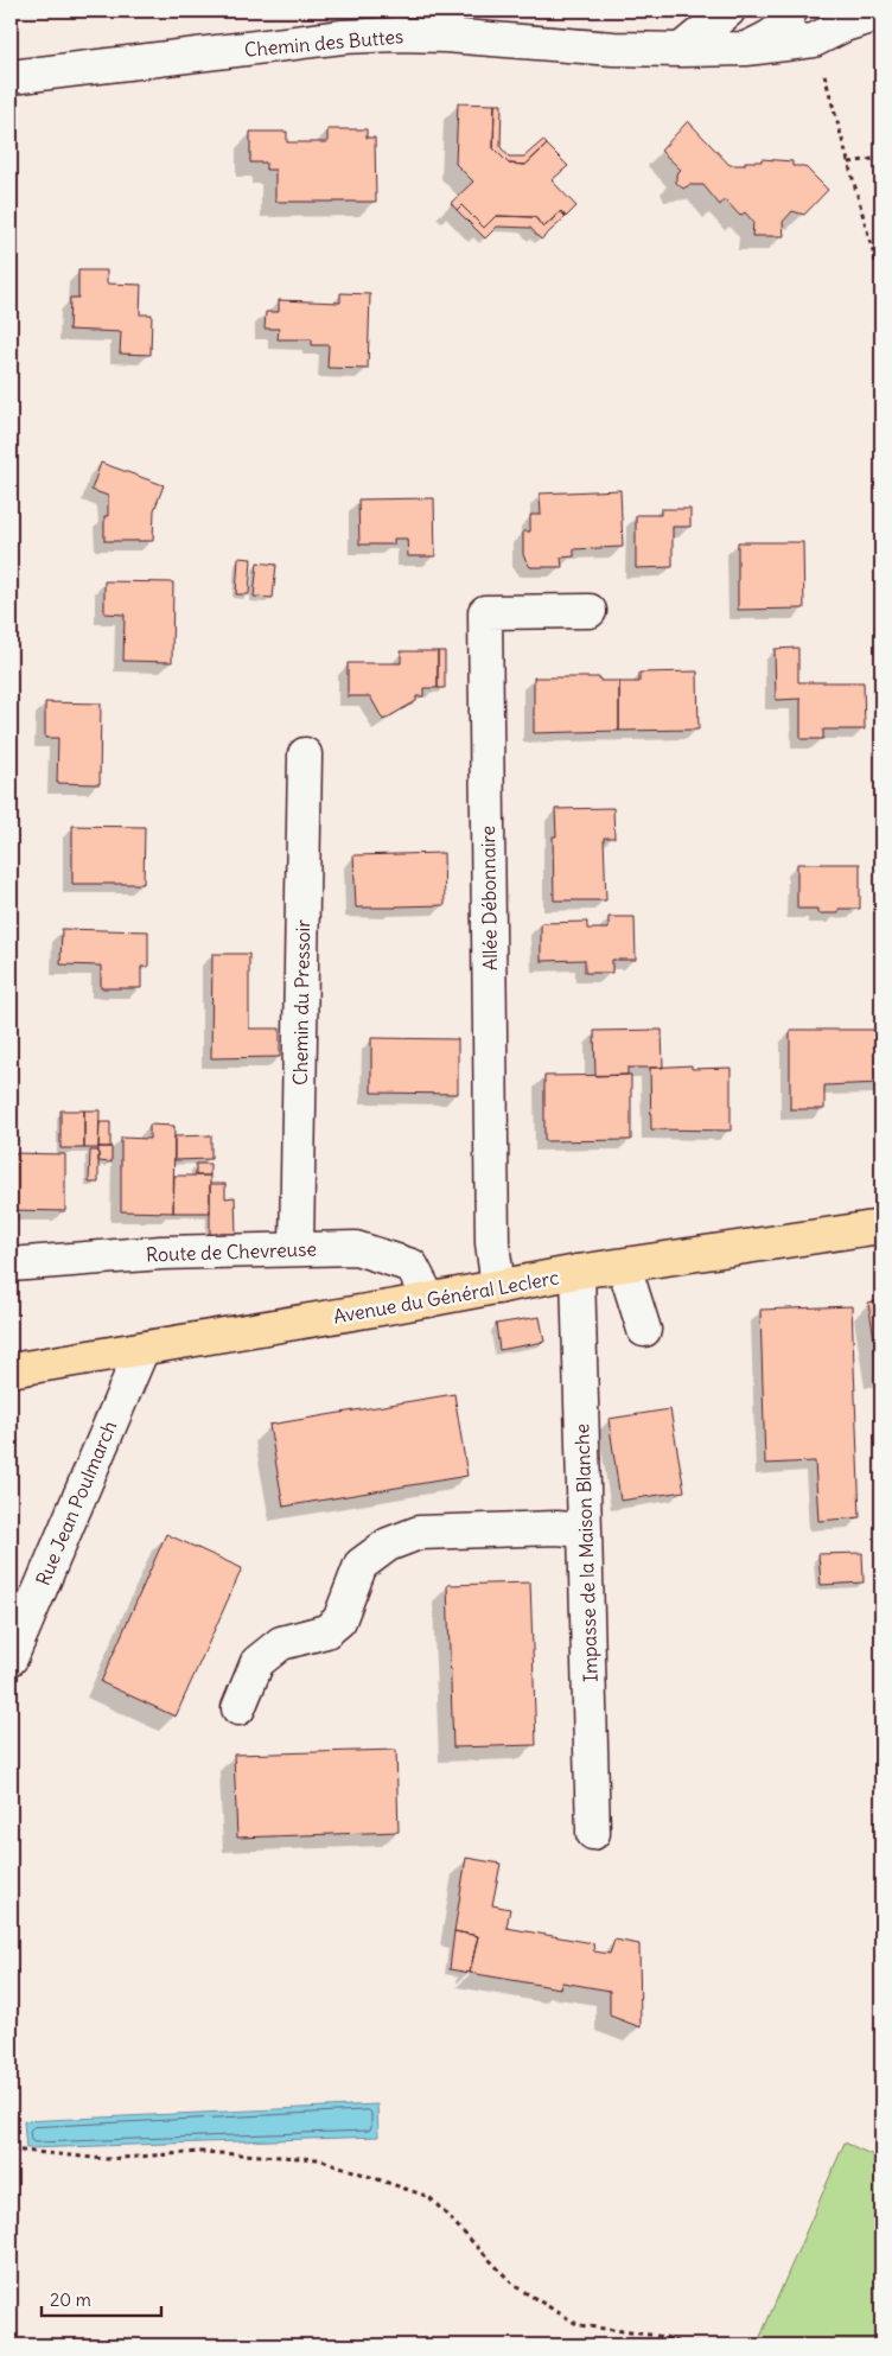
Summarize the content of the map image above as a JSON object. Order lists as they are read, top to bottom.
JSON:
{
  "streets": {
    "main road": ["Avenue du Général Leclerc"],
    "street": [
      "Chemin des Buttes",
      "Allée Débonnaire",
      "Chemin du Pressoir",
      "Route de Chevreuse",
      "Rue Jean Poulmarch",
      "Impasse de la Maison Blanche"
    ]
  },
  "crossings": [
    ["Allée Débonnaire", "Avenue du Général Leclerc"],
    ["Chemin du Pressoir", "Route de Chevreuse"],
    ["Route de Chevreuse", "Avenue du Général Leclerc"],
    ["Avenue du Général Leclerc", "Rue Jean Poulmarch"],
    ["Avenue du Général Leclerc", "Impasse de la Maison Blanche"]
  ],
  "scale_bar": "20 m"
}
